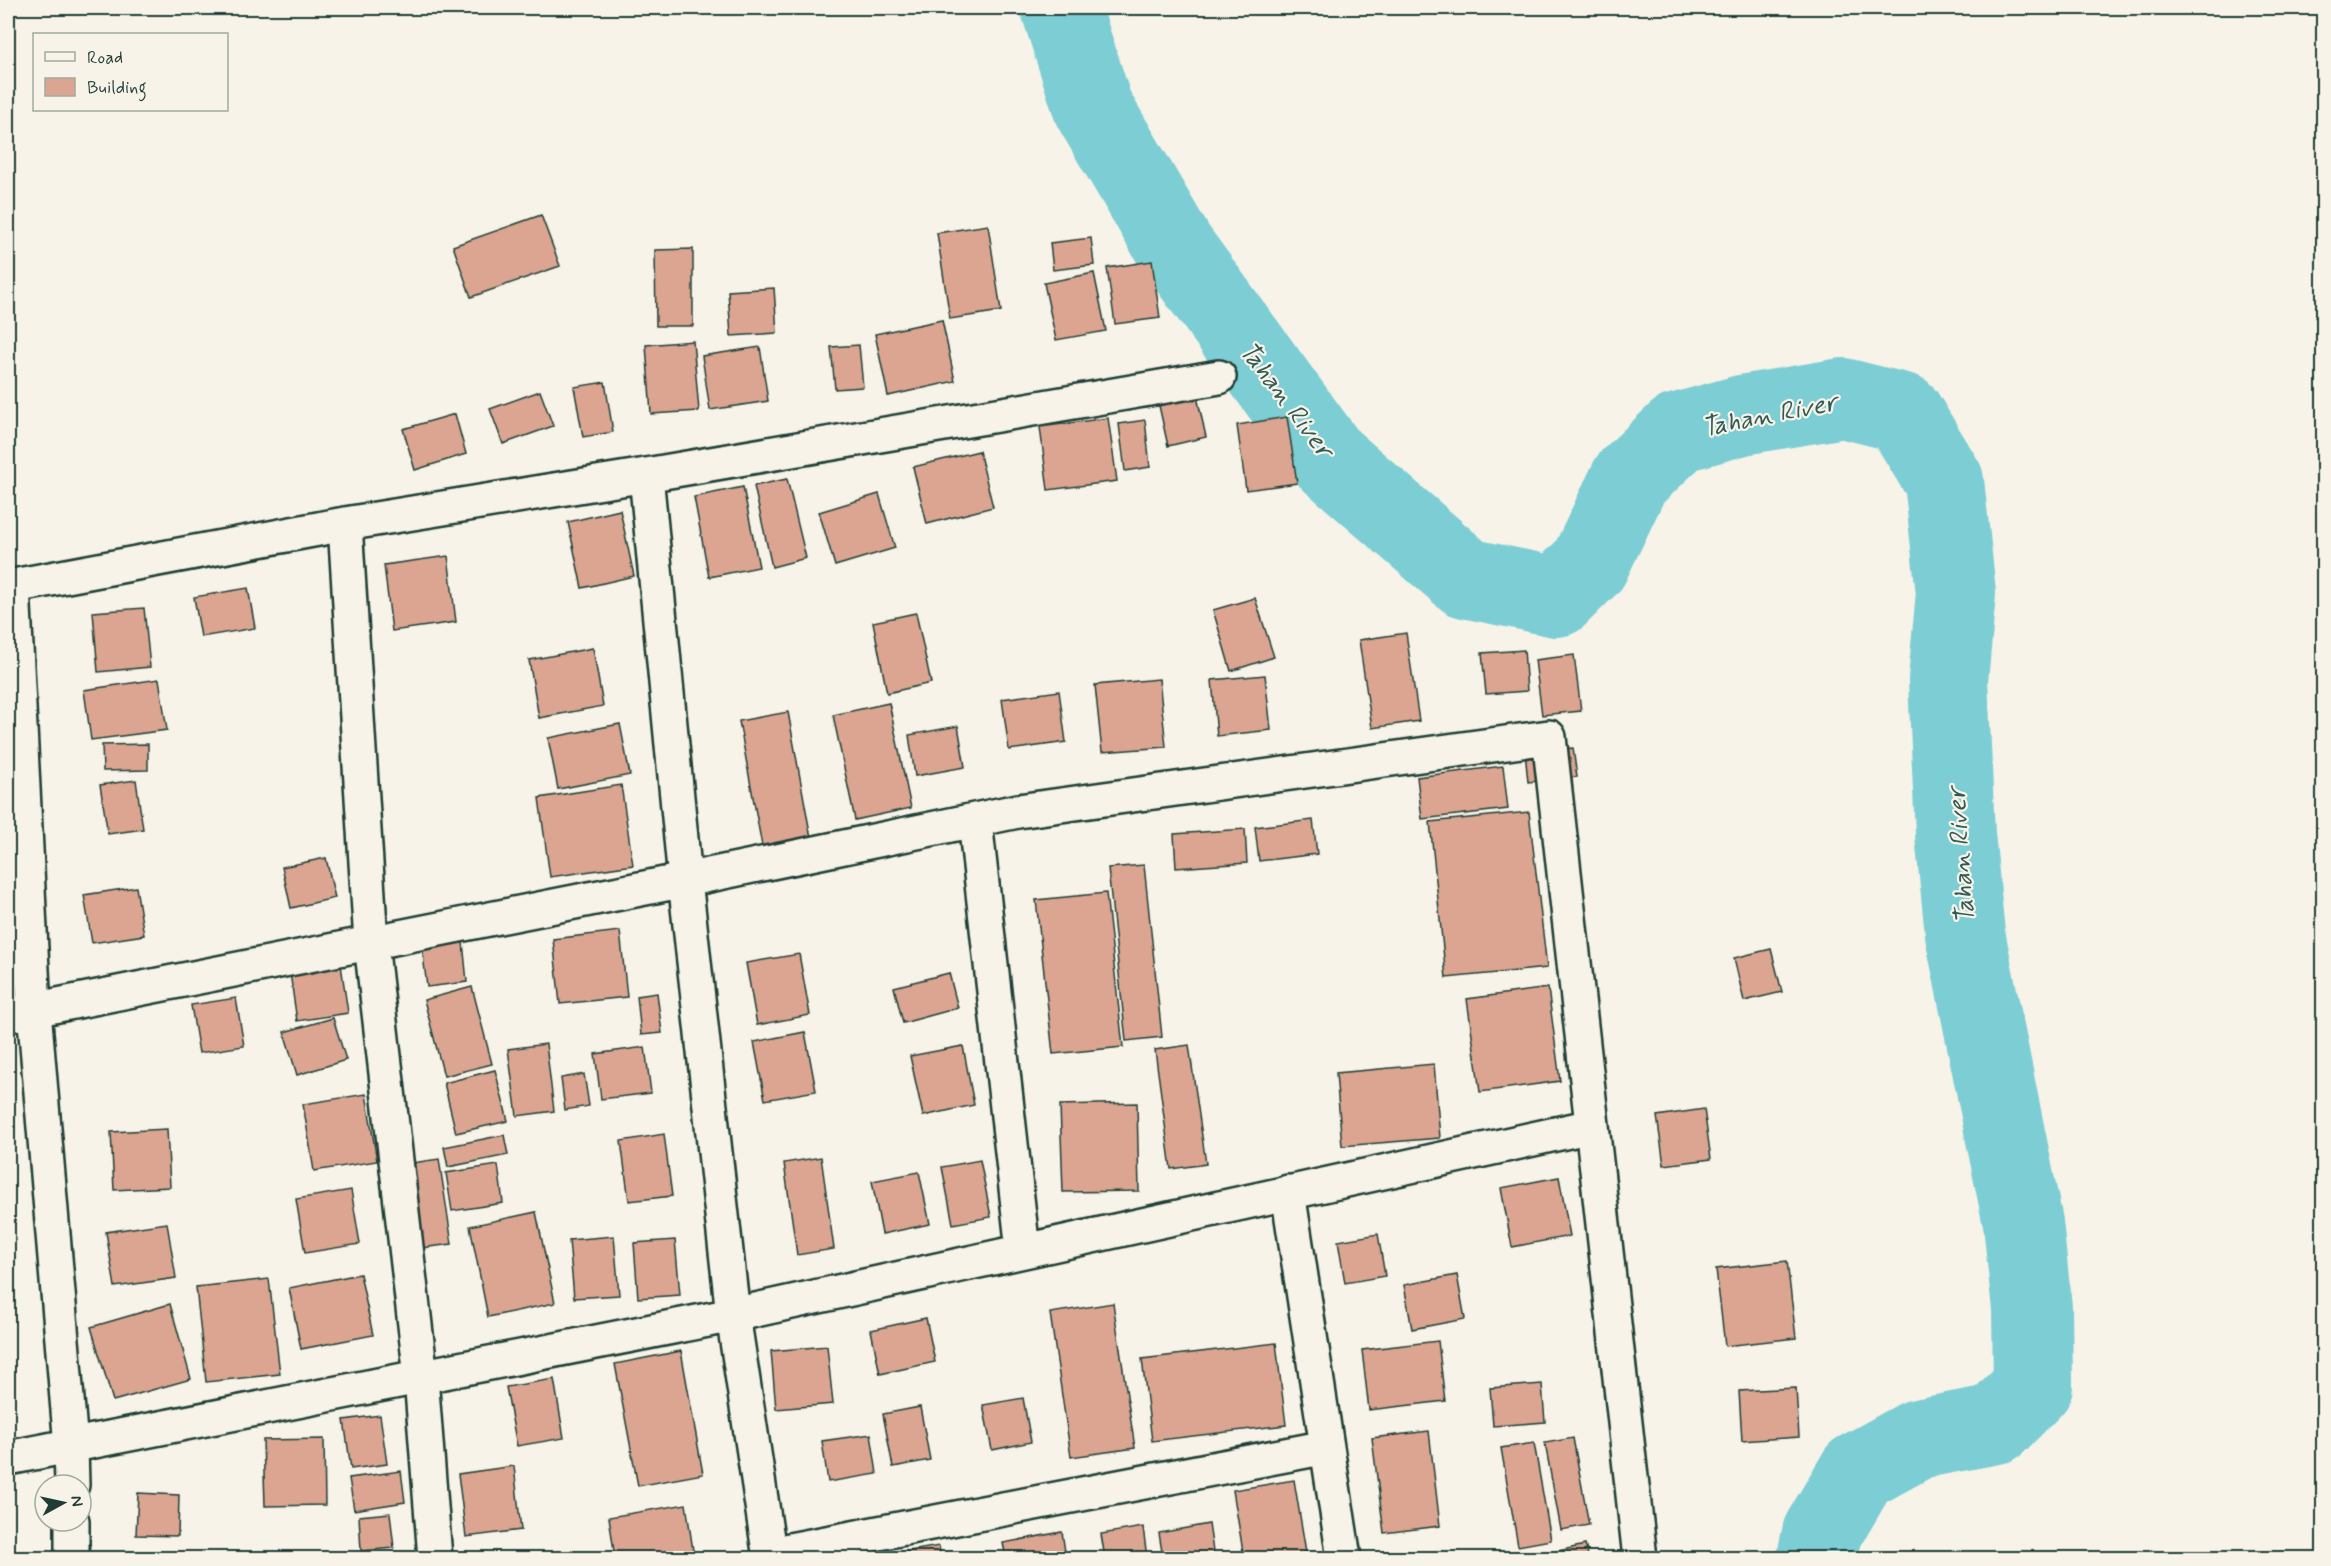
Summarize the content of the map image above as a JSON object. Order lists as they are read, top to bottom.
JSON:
{
  "water": ["Tahan River"],
  "legend": ["Road", "Building"],
  "north": "right"
}
